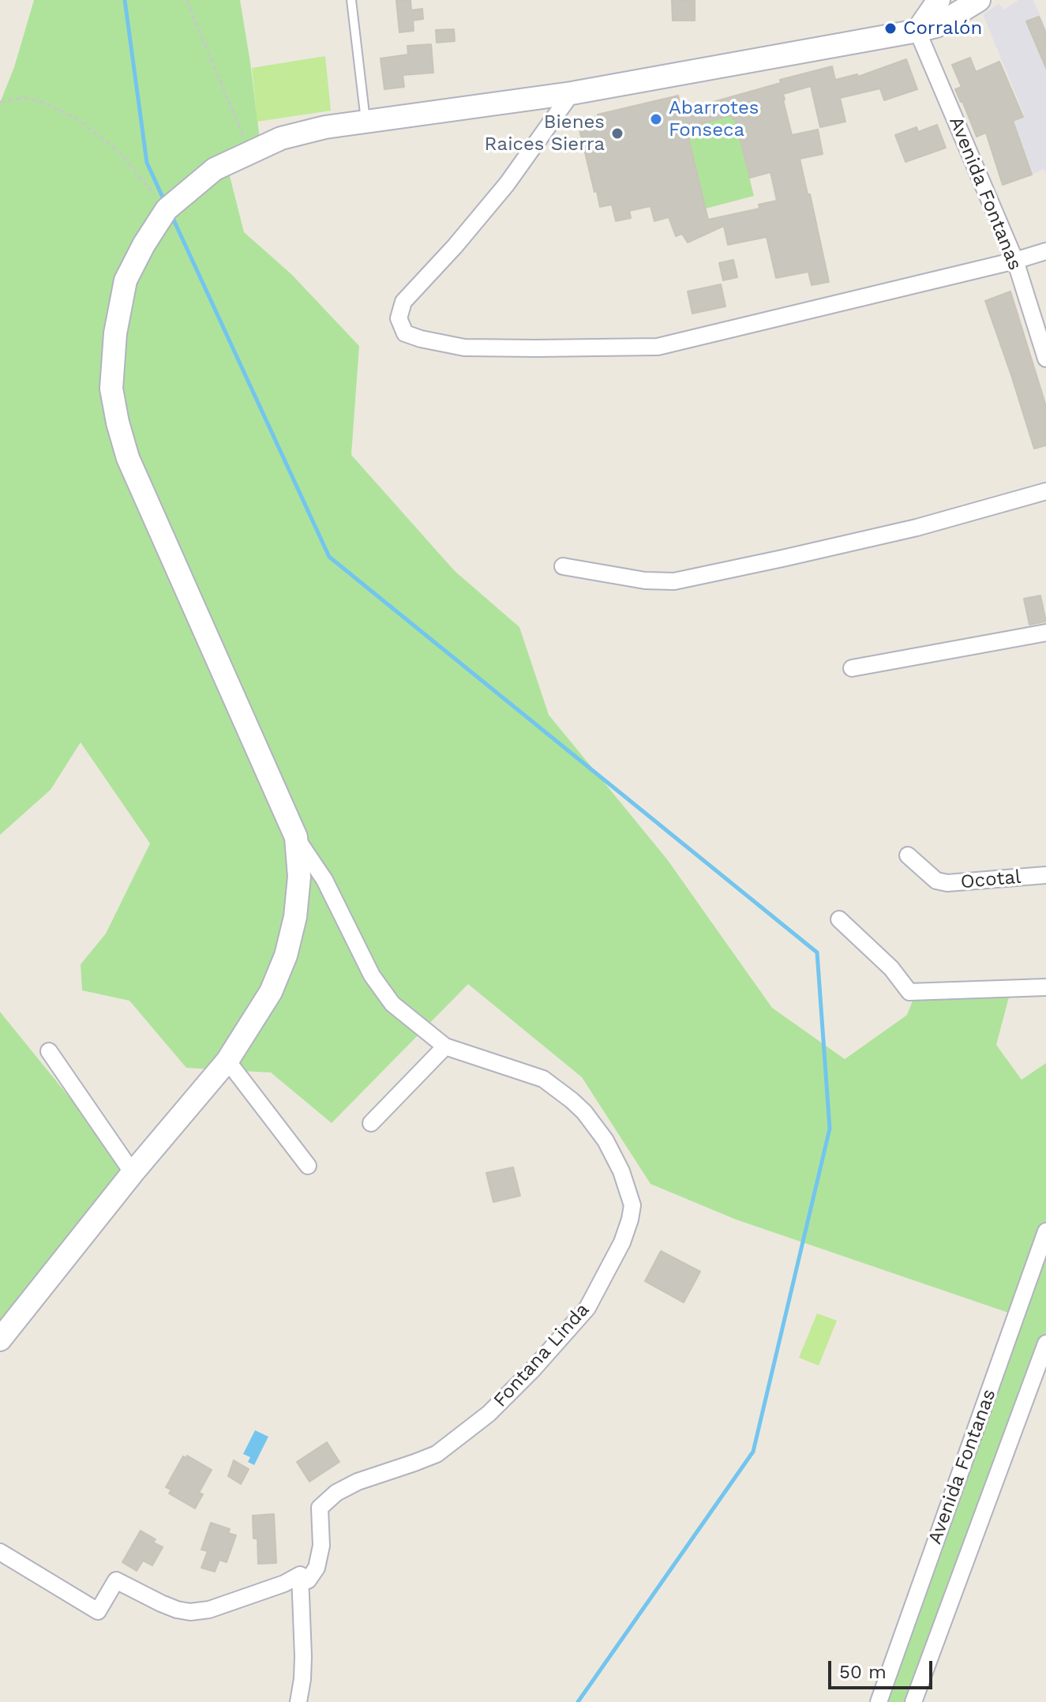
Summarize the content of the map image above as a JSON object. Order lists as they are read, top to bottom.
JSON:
{
  "streets": {
    "street": ["Avenida Fontanas", "Ocotal", "Fontana Linda"]
  },
  "places": ["Corralón", "Abarrotes Fonseca", "Bienes Raices Sierra"],
  "scale_bar": "50 m"
}
